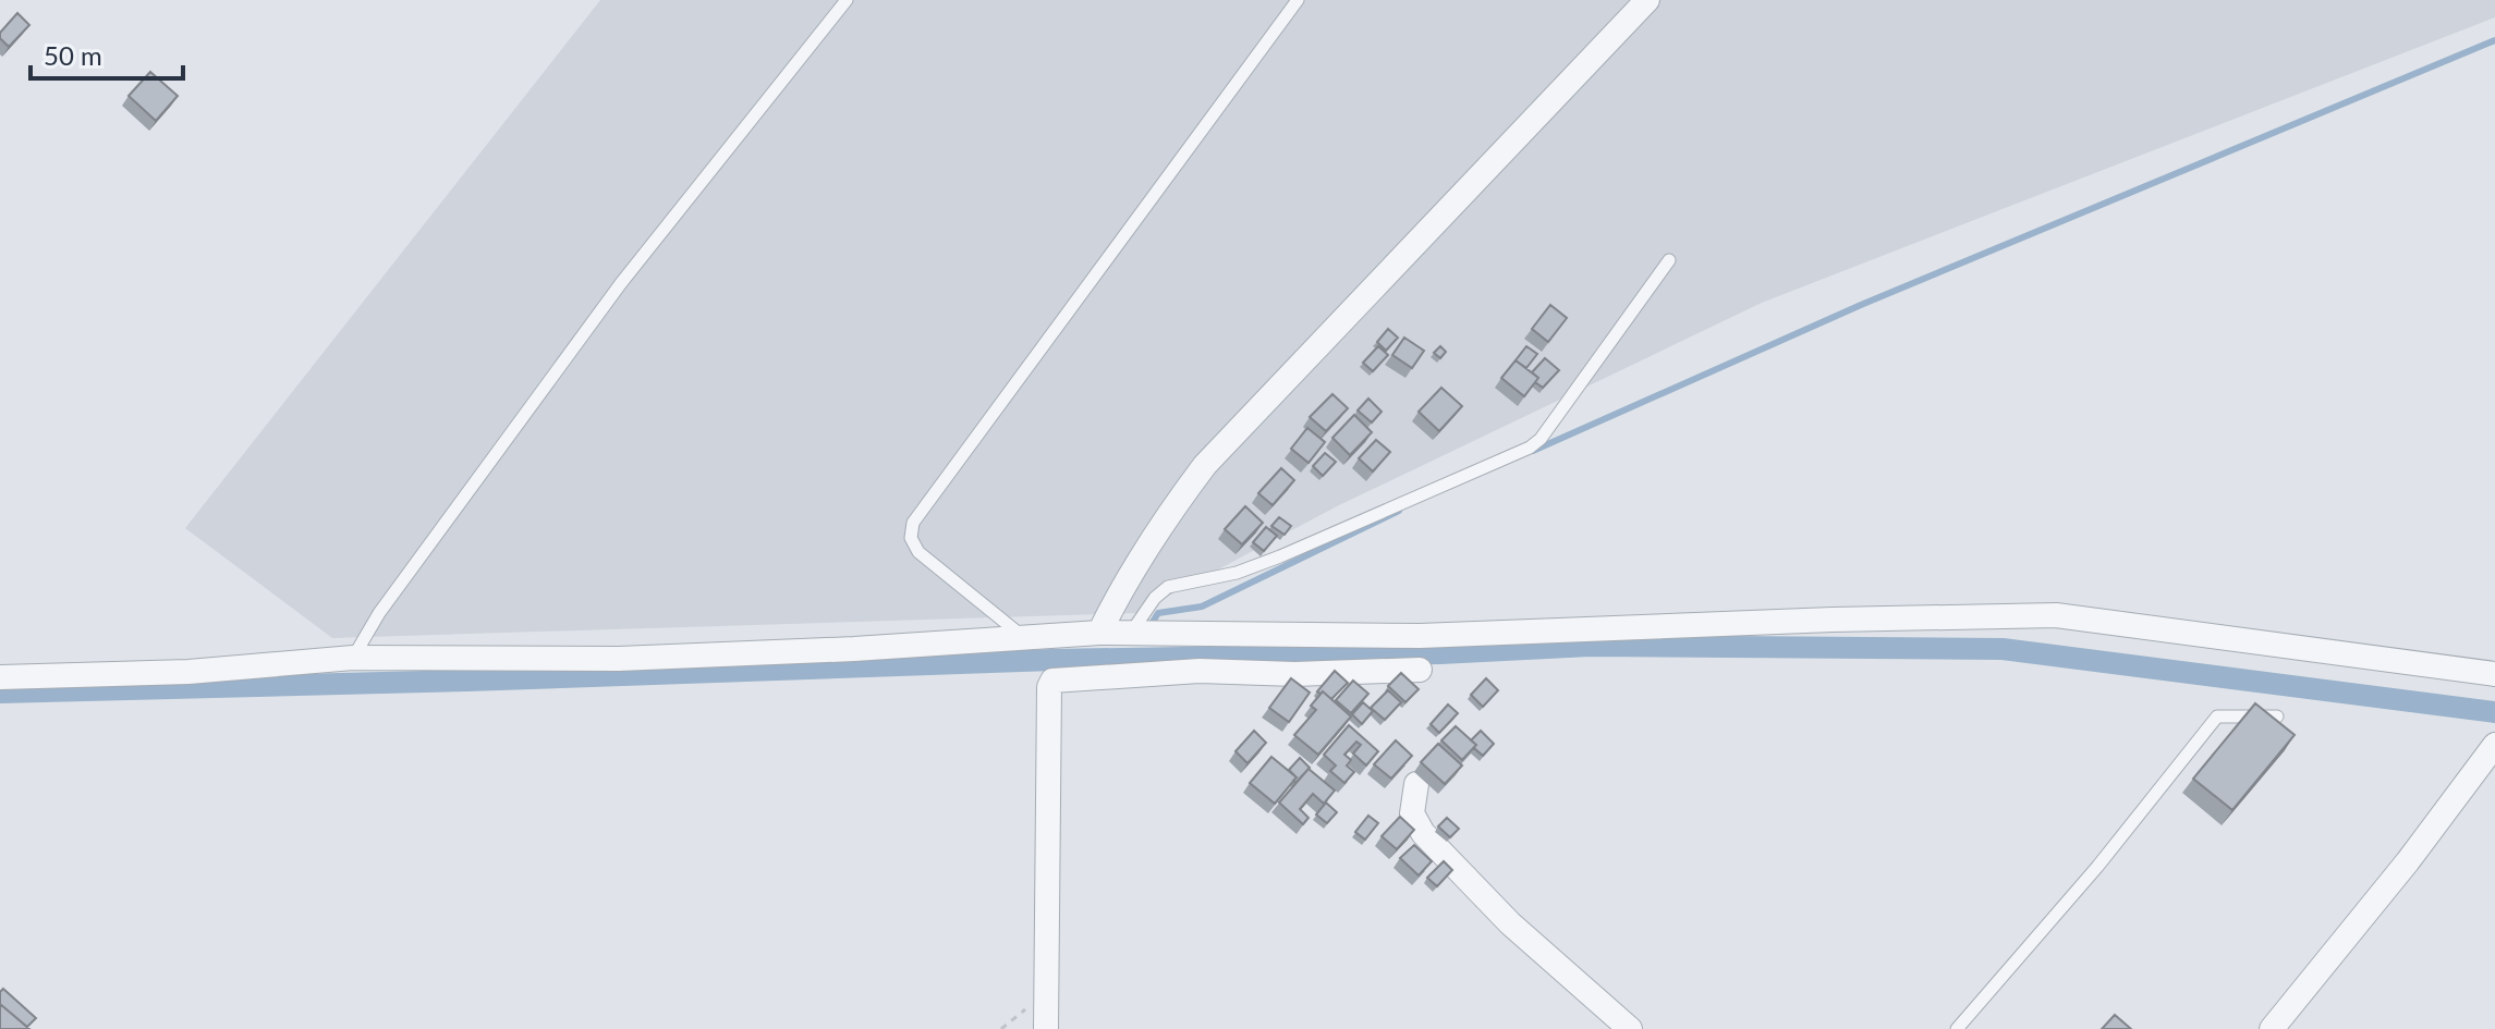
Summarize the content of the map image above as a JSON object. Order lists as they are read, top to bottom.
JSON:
{
  "scale_bar": "50 m"
}
